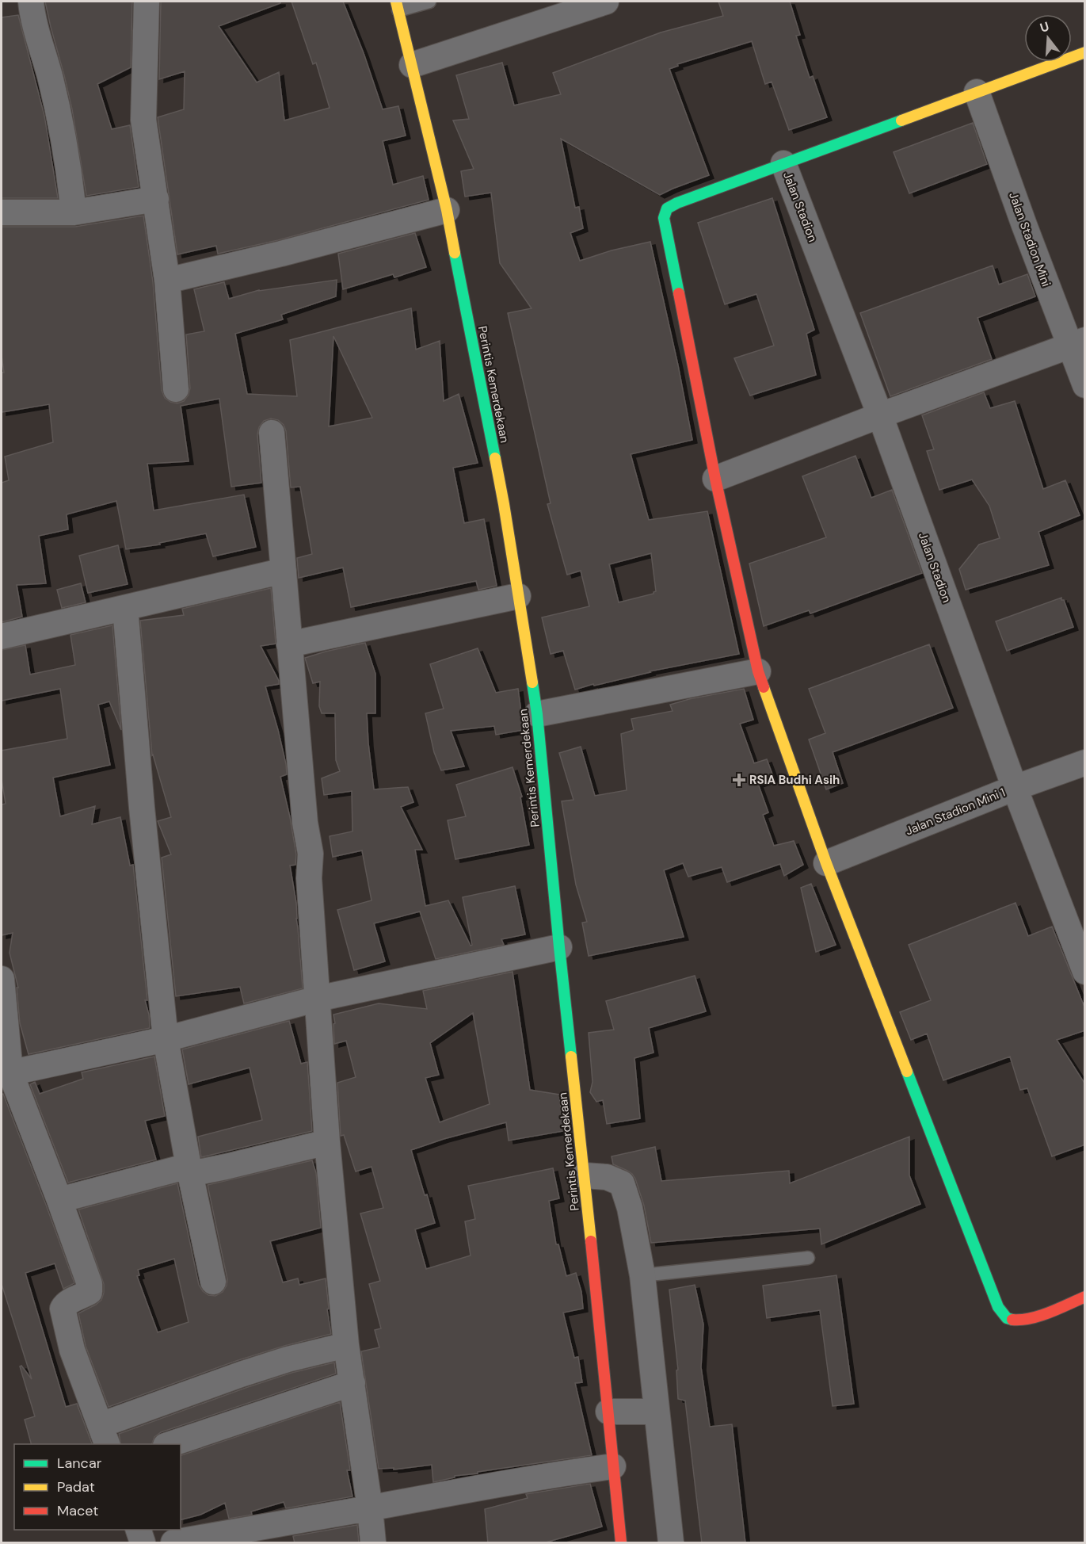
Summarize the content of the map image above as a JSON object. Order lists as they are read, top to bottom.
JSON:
{
  "streets": {
    "street": [
      "Jalan Stadion",
      "Jalan Stadion Mini",
      "Perintis Kemerdekaan",
      "Jalan Stadion Mini 1"
    ]
  },
  "crossings": [
    ["Jalan Stadion", "Jalan Stadion Mini 1"]
  ],
  "places": {
    "health": ["RSIA Budhi Asih"]
  },
  "legend": ["Lancar", "Padat", "Macet"],
  "north": "top"
}
